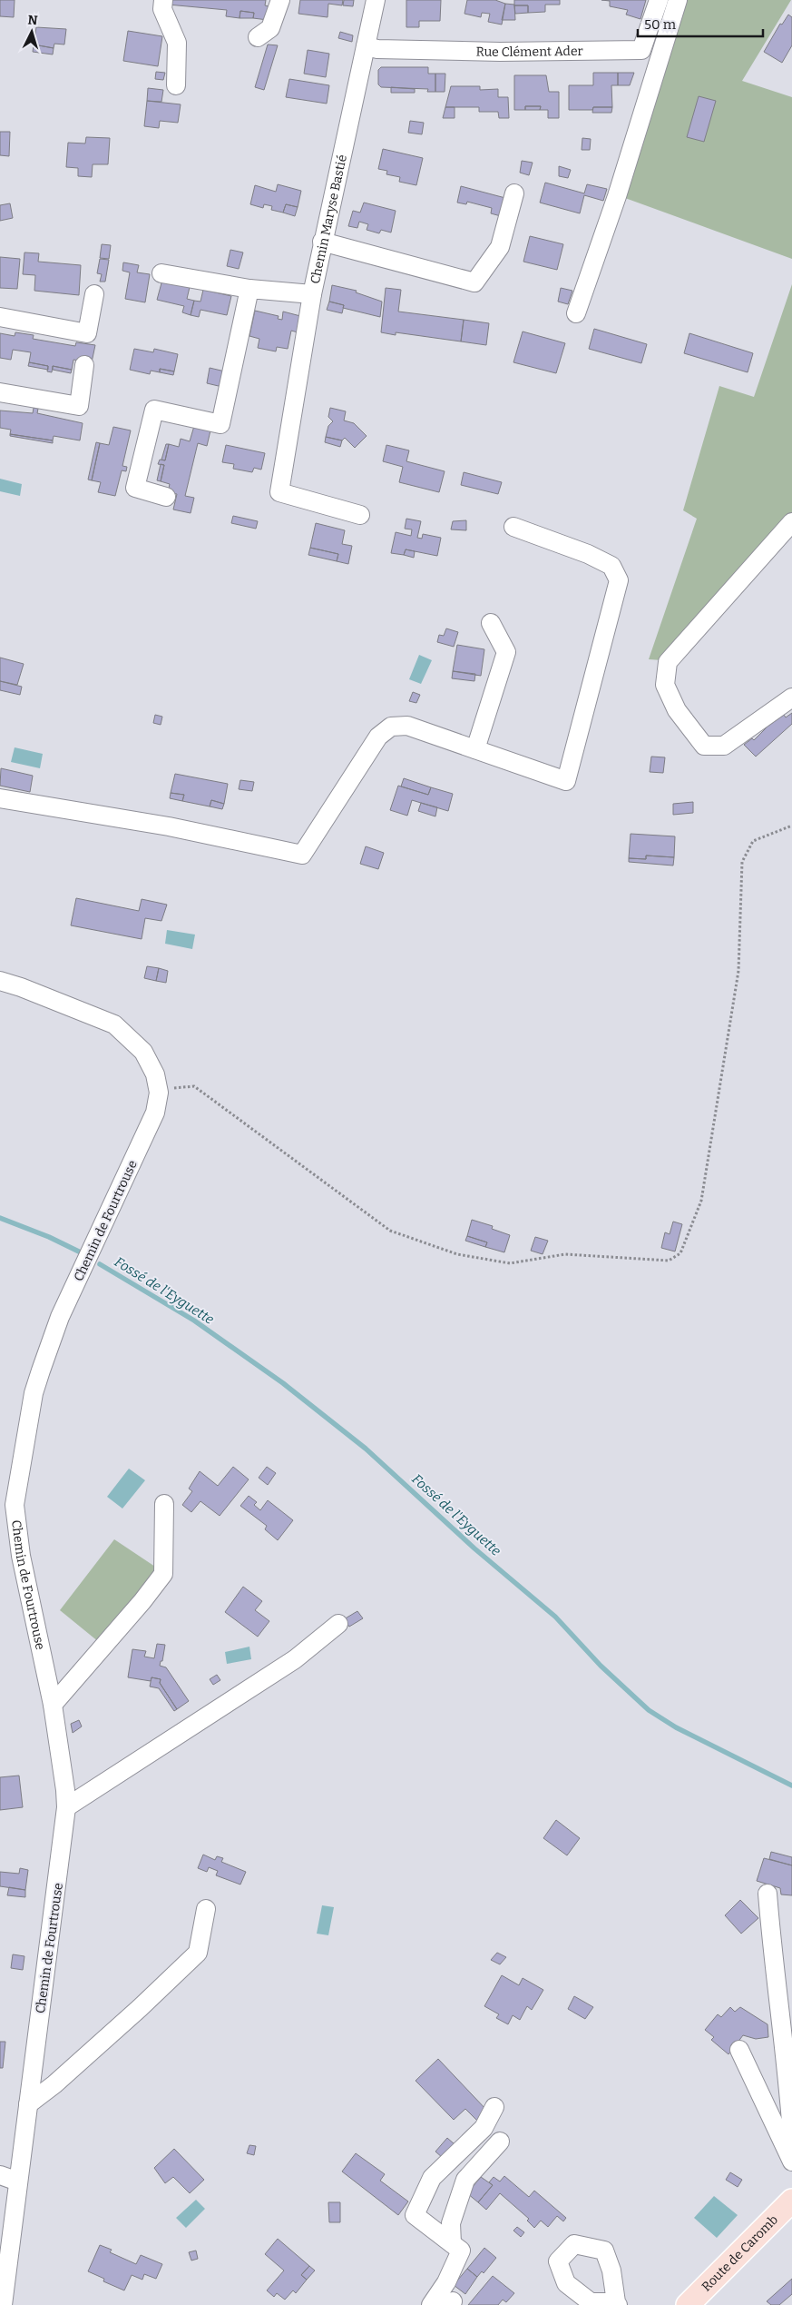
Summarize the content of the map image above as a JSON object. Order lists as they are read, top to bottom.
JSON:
{
  "streets": {
    "main road": ["Route de Caromb"],
    "street": ["Rue Clément Ader", "Chemin Maryse Bastié", "Chemin de Fourtrouse"]
  },
  "crossings": [
    ["Rue Clément Ader", "Chemin Maryse Bastié"]
  ],
  "water": ["Fossé de l'Eyguette"],
  "scale_bar": "50 m",
  "north": "top"
}
